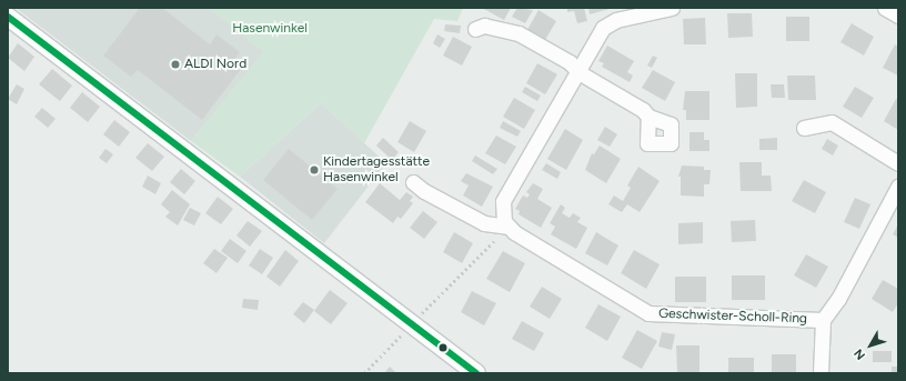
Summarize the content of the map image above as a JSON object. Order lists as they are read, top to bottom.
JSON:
{
  "streets": {
    "street": ["Geschwister-Scholl-Ring"]
  },
  "parks": ["Hasenwinkel"],
  "places": ["ALDI Nord", "Kindertagesstätte Hasenwinkel"],
  "north": "bottom left"
}
